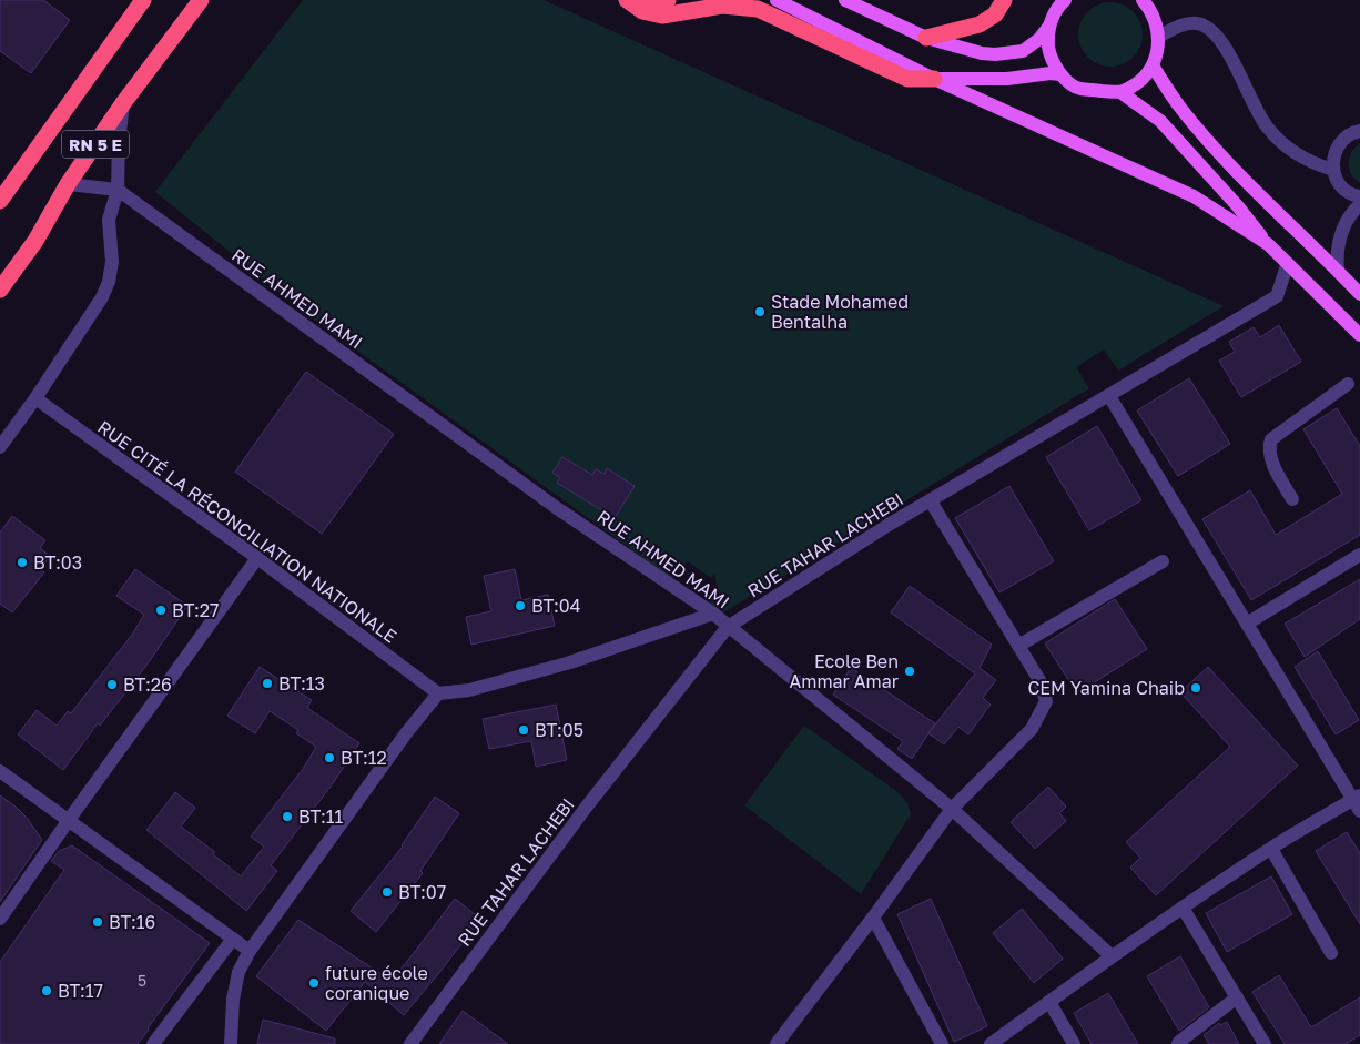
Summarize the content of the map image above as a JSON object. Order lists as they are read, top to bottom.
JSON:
{
  "streets": {
    "highway": ["RN 5 E"],
    "street": ["RUE AHMED MAMI", "RUE CITÉ LA RÉCONCILIATION NATIONALE", "RUE TAHAR LACHEBI"]
  },
  "crossings": [
    ["RUE AHMED MAMI", "RUE TAHAR LACHEBI"]
  ],
  "places": [
    "Stade Mohamed Bentalha",
    "BT:03",
    "BT:04",
    "BT:27",
    "Ecole Ben Ammar Amar",
    "BT:13",
    "BT:26",
    "CEM Yamina Chaib",
    "BT:05",
    "BT:12",
    "BT:11",
    "BT:07",
    "BT:16",
    "future école coranique",
    "BT:17"
  ],
  "house_numbers": ["5"]
}
